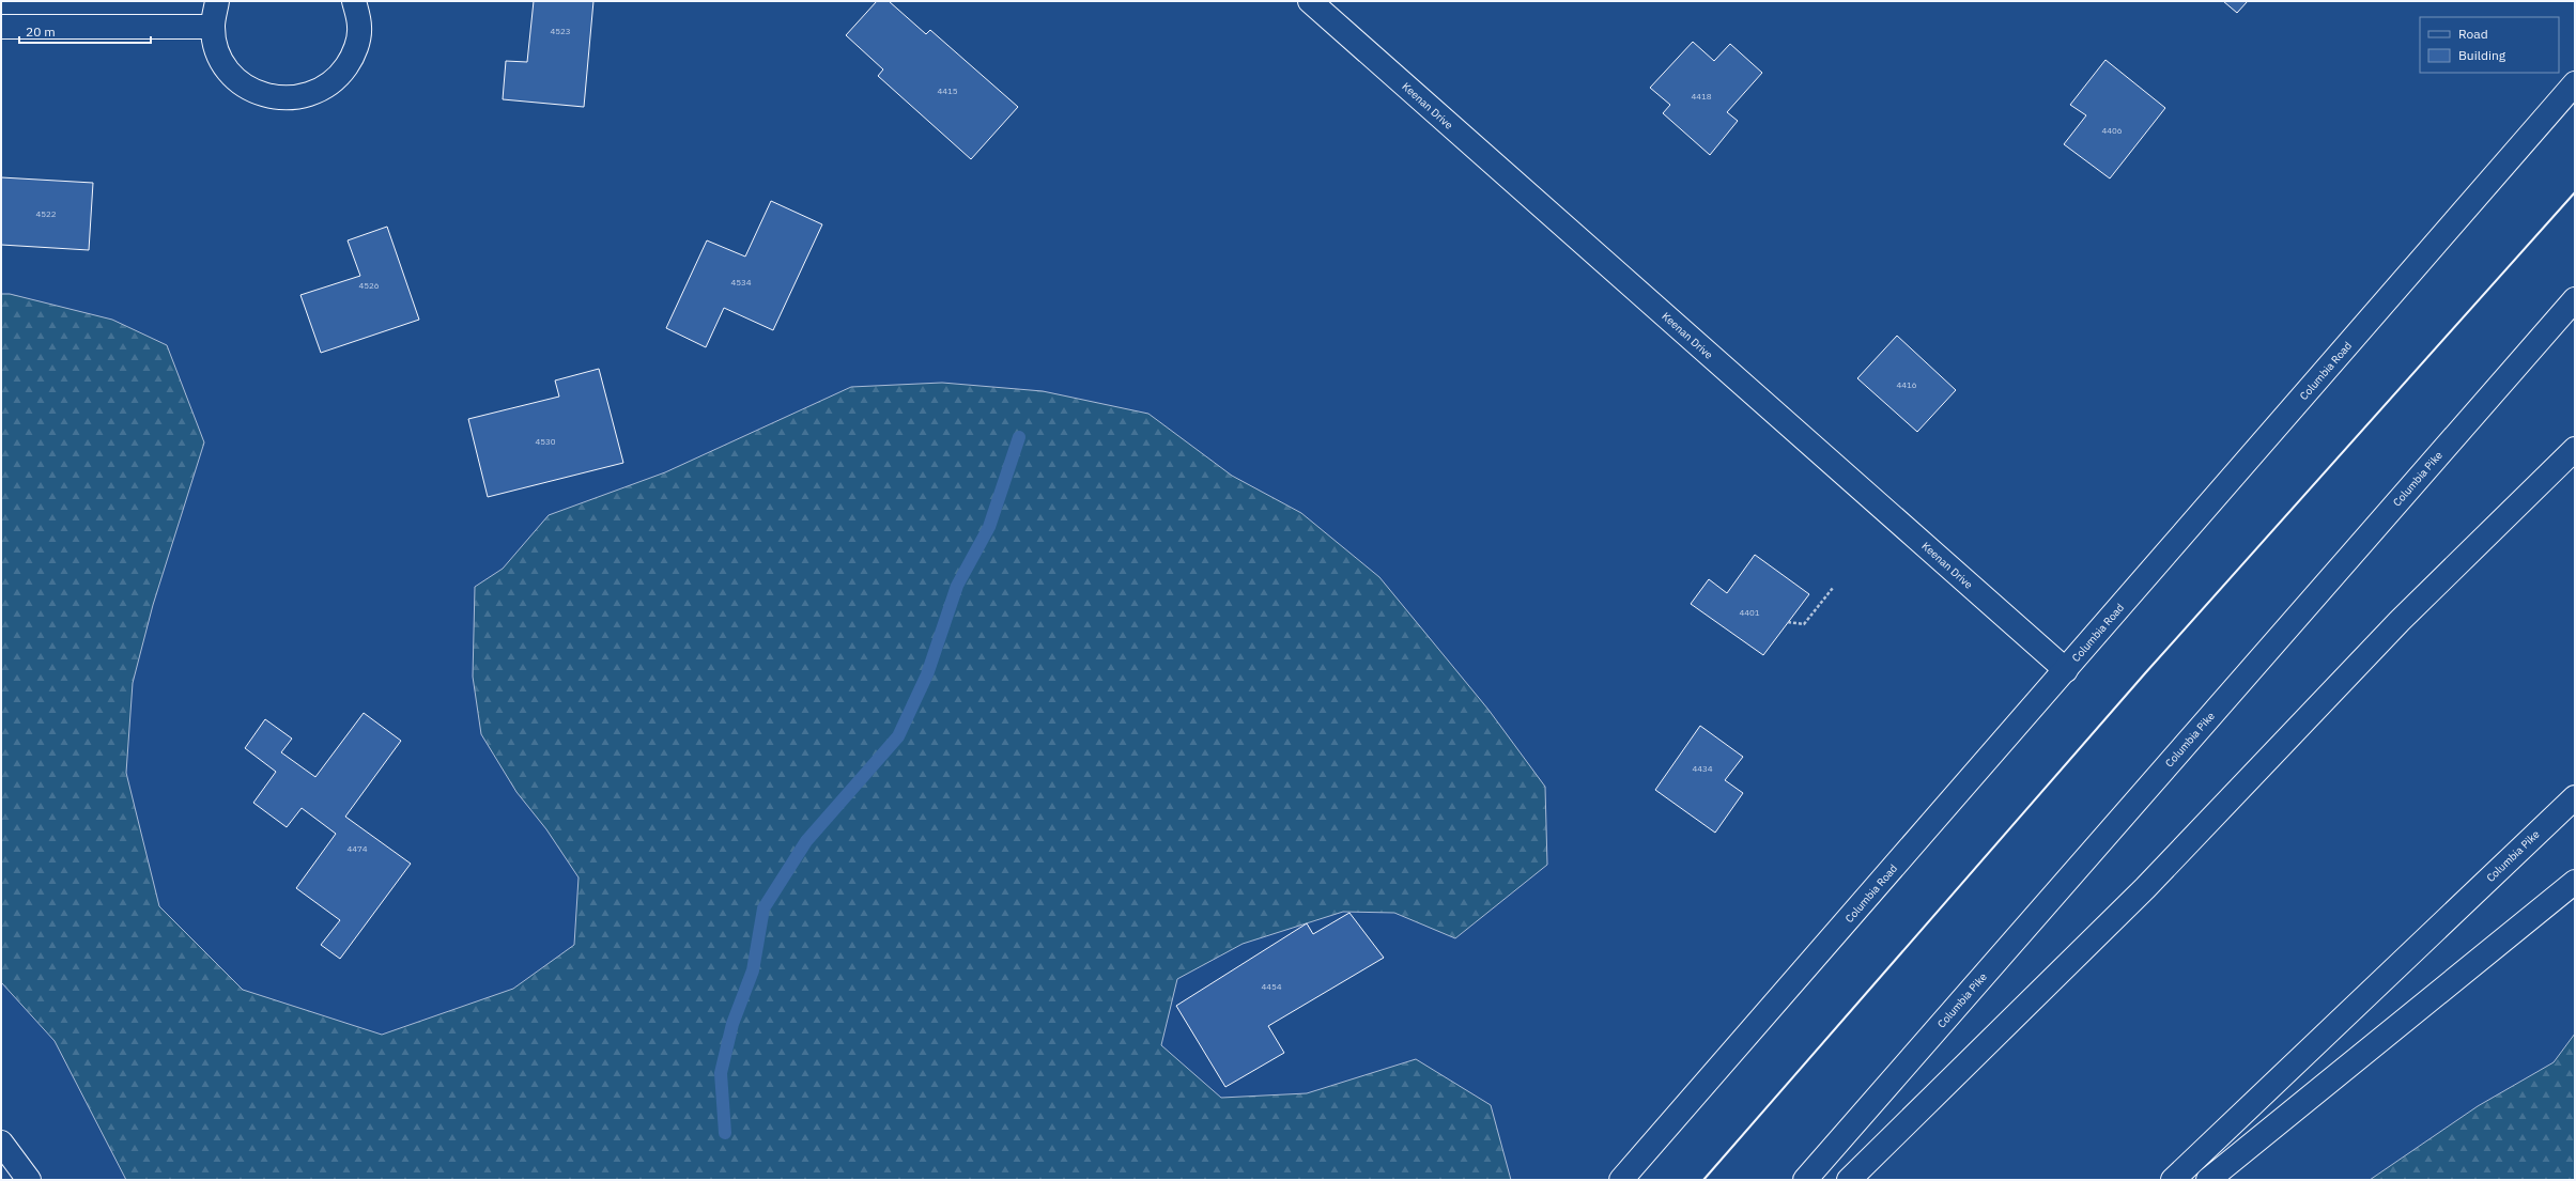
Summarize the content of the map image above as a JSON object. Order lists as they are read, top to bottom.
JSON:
{
  "streets": {
    "main road": ["Keenan Drive", "Columbia Road", "Columbia Pike"]
  },
  "crossings": [
    ["Keenan Drive", "Columbia Road"]
  ],
  "house_numbers": [
    "4523",
    "4415",
    "4418",
    "4406",
    "4522",
    "4534",
    "4526",
    "4416",
    "4530",
    "4401",
    "4434",
    "4474",
    "4454"
  ],
  "legend": ["Road", "Building"],
  "scale_bar": "20 m"
}
